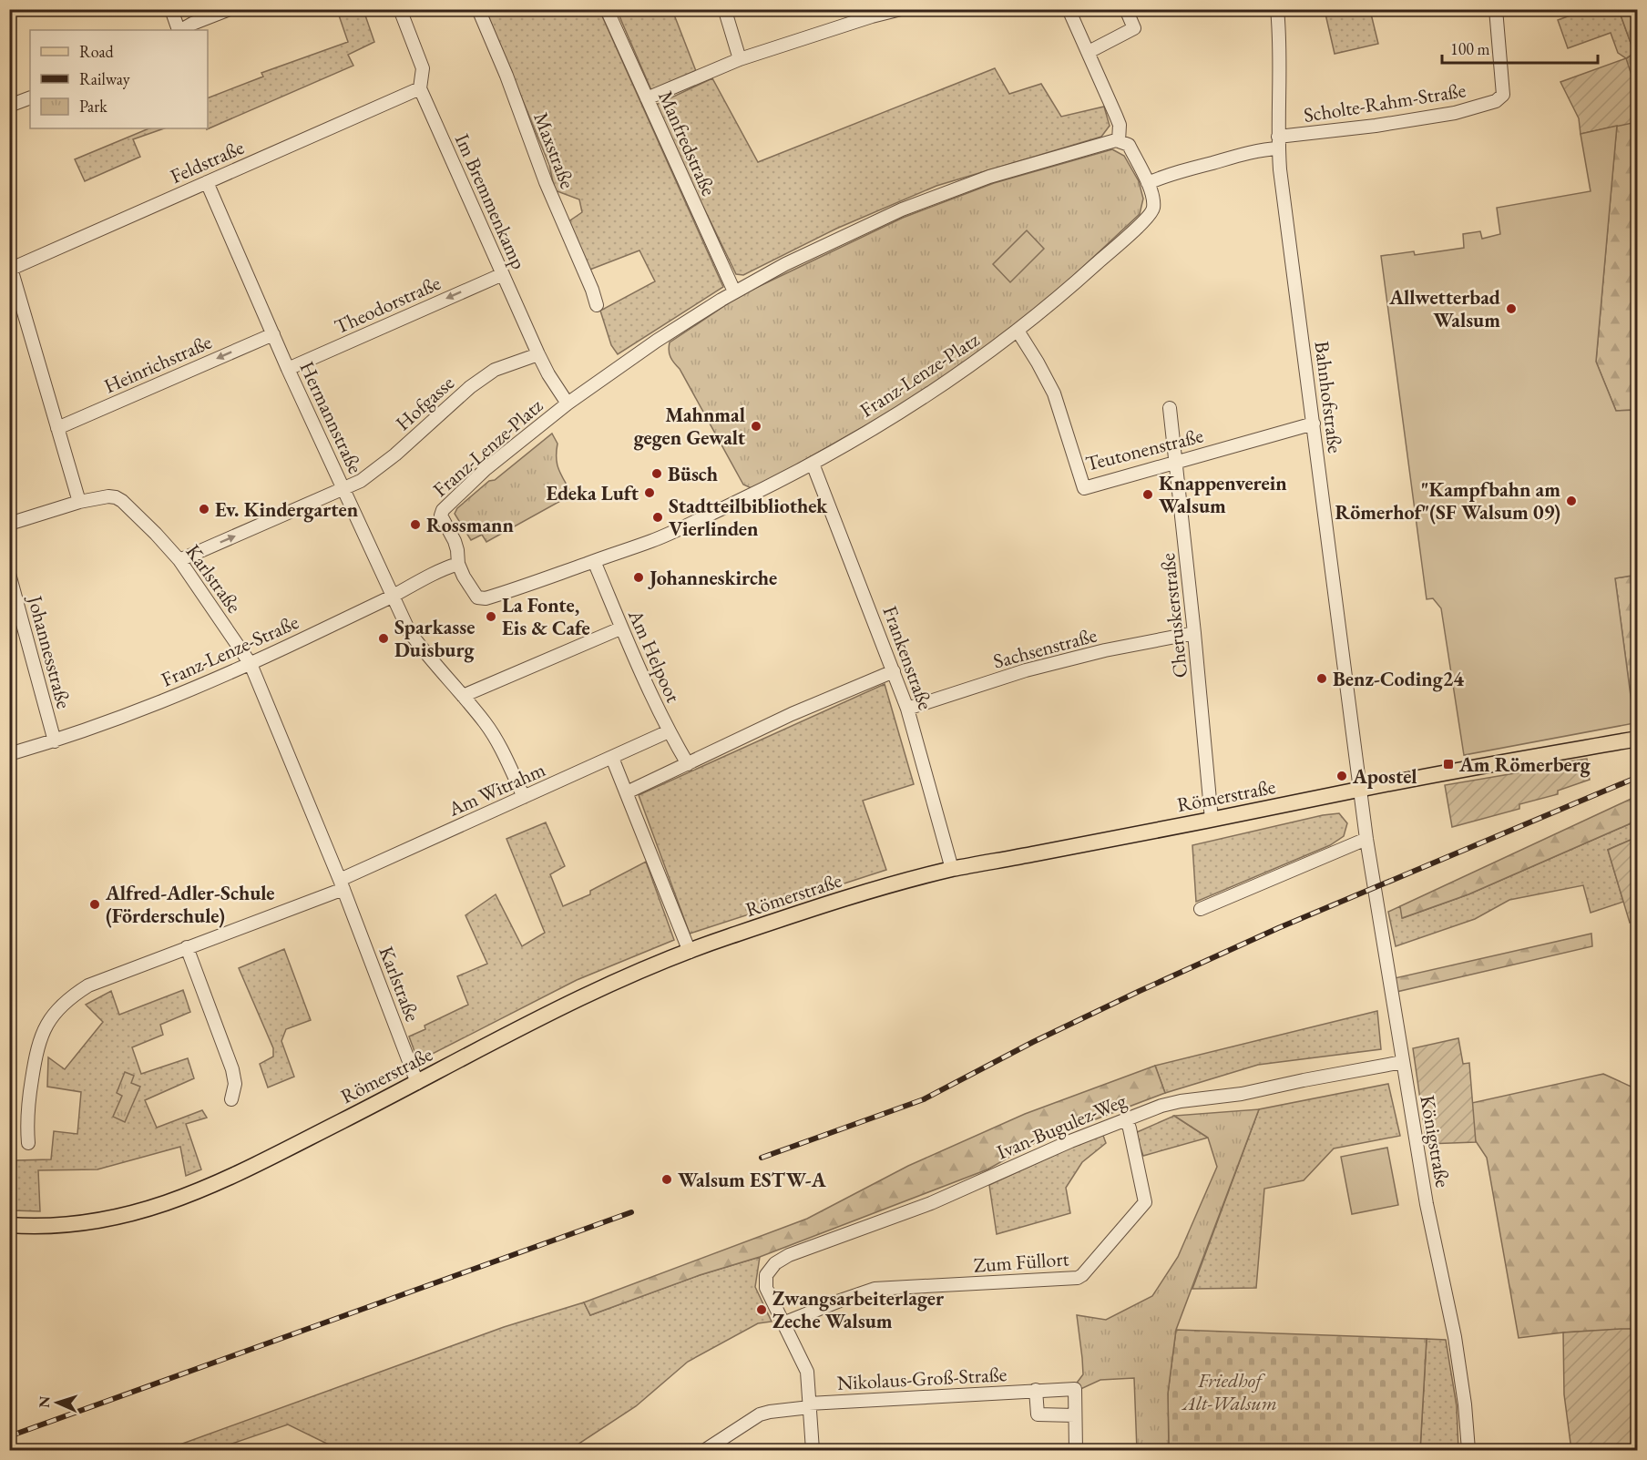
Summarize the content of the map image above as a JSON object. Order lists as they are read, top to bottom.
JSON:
{
  "streets": {
    "main road": ["Römerstraße"],
    "street": [
      "Scholte-Rahm-Straße",
      "Manfredstraße",
      "Maxstraße",
      "Feldstraße",
      "Im Bremmenkamp",
      "Theodorstraße",
      "Heinrichstraße",
      "Franz-Lenze-Platz",
      "Bahnhofstraße",
      "Hofgasse",
      "Hermannstraße",
      "Teutonenstraße",
      "Karlstraße",
      "Cheruskerstraße",
      "Sachsenstraße",
      "Franz-Lenze-Straße",
      "Johannesstraße",
      "Am Helpoot",
      "Frankenstraße",
      "Am Witrahm",
      "Ivan-Bugulez-Weg",
      "Königstraße",
      "Zum Füllort",
      "Nikolaus-Groß-Straße"
    ]
  },
  "crossings": [
    ["Scholte-Rahm-Straße", "Bahnhofstraße"],
    ["Manfredstraße", "Franz-Lenze-Platz"],
    ["Feldstraße", "Im Bremmenkamp"],
    ["Feldstraße", "Hermannstraße"],
    ["Im Bremmenkamp", "Theodorstraße"],
    ["Im Bremmenkamp", "Franz-Lenze-Platz"],
    ["Im Bremmenkamp", "Hofgasse"],
    ["Theodorstraße", "Hermannstraße"],
    ["Heinrichstraße", "Hermannstraße"],
    ["Franz-Lenze-Platz", "Teutonenstraße"],
    ["Franz-Lenze-Platz", "Franz-Lenze-Straße"],
    ["Franz-Lenze-Platz", "Am Helpoot"],
    ["Franz-Lenze-Platz", "Frankenstraße"],
    ["Bahnhofstraße", "Teutonenstraße"],
    ["Bahnhofstraße", "Römerstraße"],
    ["Bahnhofstraße", "Königstraße"],
    ["Hofgasse", "Hermannstraße"],
    ["Hofgasse", "Karlstraße"],
    ["Hermannstraße", "Franz-Lenze-Straße"],
    ["Hermannstraße", "Am Witrahm"],
    ["Teutonenstraße", "Cheruskerstraße"],
    ["Karlstraße", "Franz-Lenze-Straße"],
    ["Karlstraße", "Am Witrahm"],
    ["Karlstraße", "Römerstraße"],
    ["Cheruskerstraße", "Sachsenstraße"],
    ["Cheruskerstraße", "Römerstraße"],
    ["Sachsenstraße", "Frankenstraße"],
    ["Franz-Lenze-Straße", "Johannesstraße"],
    ["Am Helpoot", "Am Witrahm"],
    ["Frankenstraße", "Römerstraße"],
    ["Römerstraße", "Königstraße"],
    ["Ivan-Bugulez-Weg", "Königstraße"],
    ["Ivan-Bugulez-Weg", "Zum Füllort"]
  ],
  "one_way": ["Theodorstraße", "Heinrichstraße", "Hofgasse"],
  "parks": ["Friedhof Alt-Walsum"],
  "places": {
    "other": [
      "Allwetterbad Walsum",
      "Mahnmal gegen Gewalt",
      "Büsch",
      "Edeka Luft",
      "Knappenverein Walsum",
      "\"Kampfbahn am Römerhof\"(SF Walsum 09)",
      "Ev. Kindergarten",
      "Stadtteilbibliothek Vierlinden",
      "Rossmann",
      "Johanneskirche",
      "La Fonte, Eis & Cafe",
      "Sparkasse Duisburg",
      "Benz-Coding24",
      "Apostel",
      "Alfred-Adler-Schule (Förderschule)",
      "Walsum ESTW-A",
      "Zwangsarbeiterlager Zeche Walsum"
    ],
    "transit": ["Am Römerberg"]
  },
  "legend": ["Road", "Railway", "Park"],
  "scale_bar": "100 m",
  "north": "left"
}
